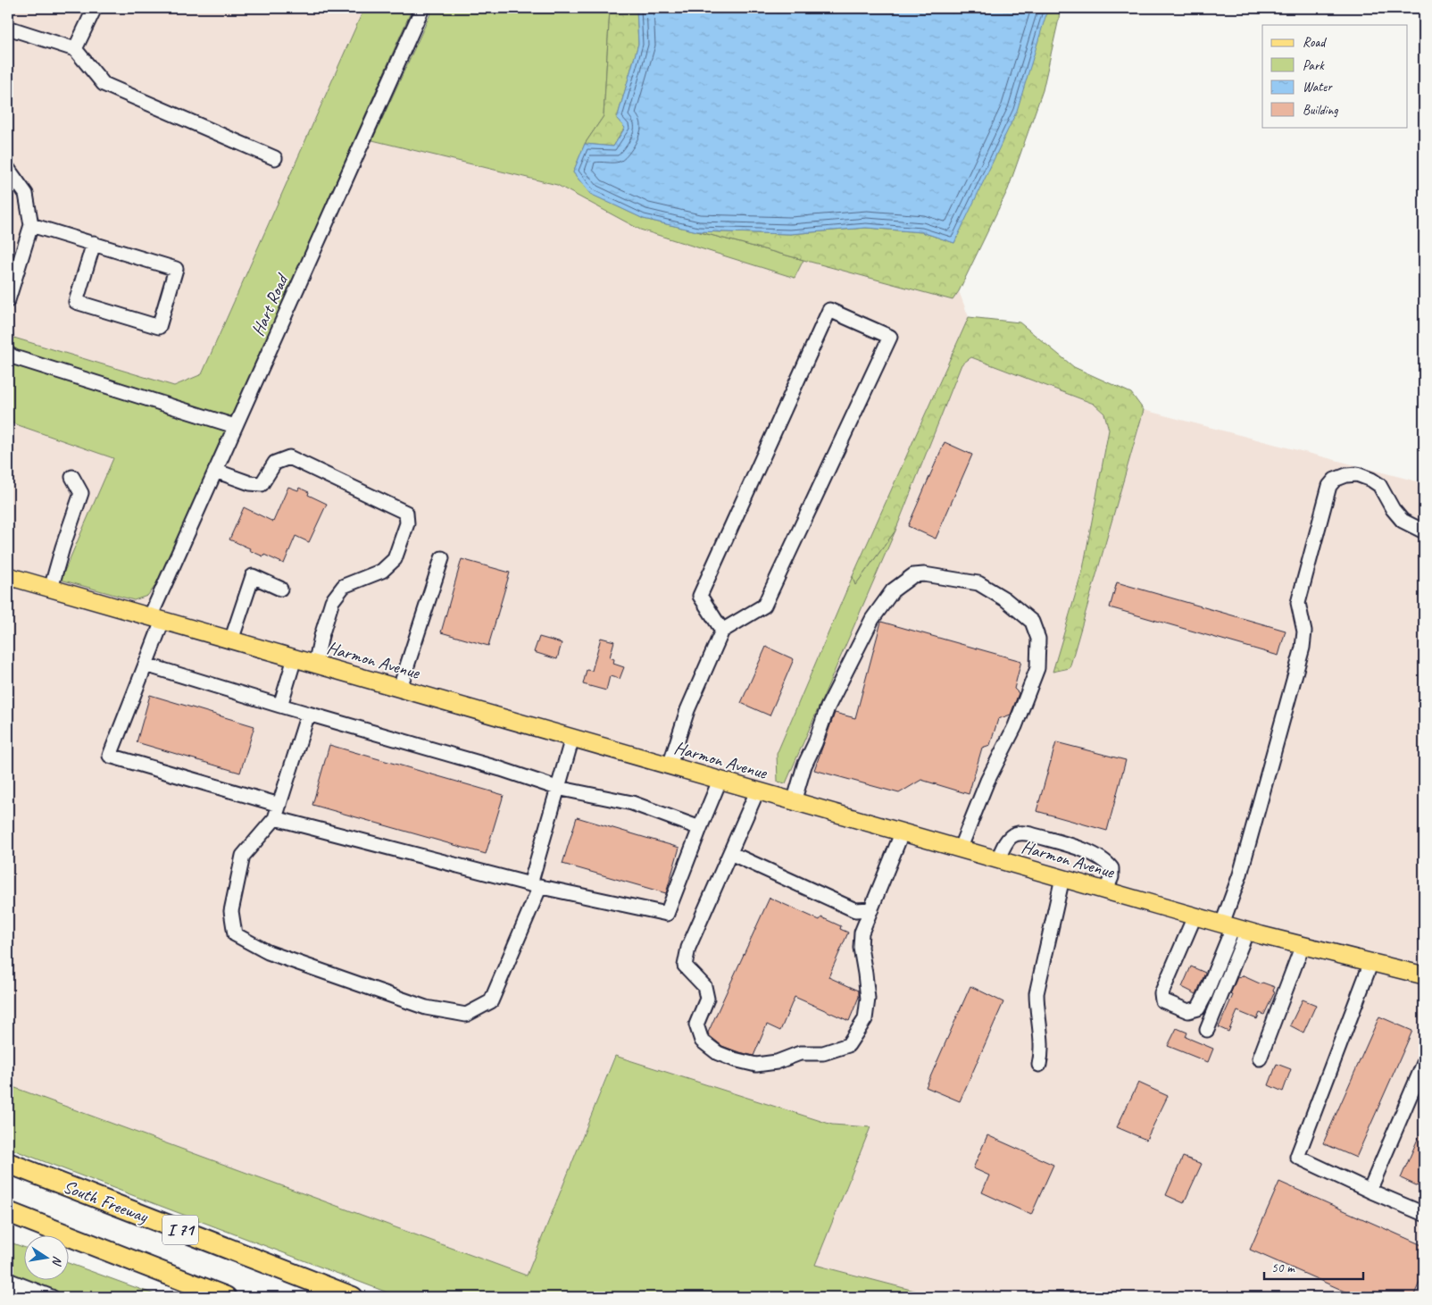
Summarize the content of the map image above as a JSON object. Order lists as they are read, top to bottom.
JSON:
{
  "streets": {
    "highway": ["South Freeway", "I 71"],
    "main road": ["Harmon Avenue"],
    "street": ["Hart Road"]
  },
  "crossings": [
    ["Hart Road", "Harmon Avenue"]
  ],
  "legend": [
    "Road",
    "Park",
    "Water",
    "Building"
  ],
  "scale_bar": "50 m",
  "north": "right"
}
